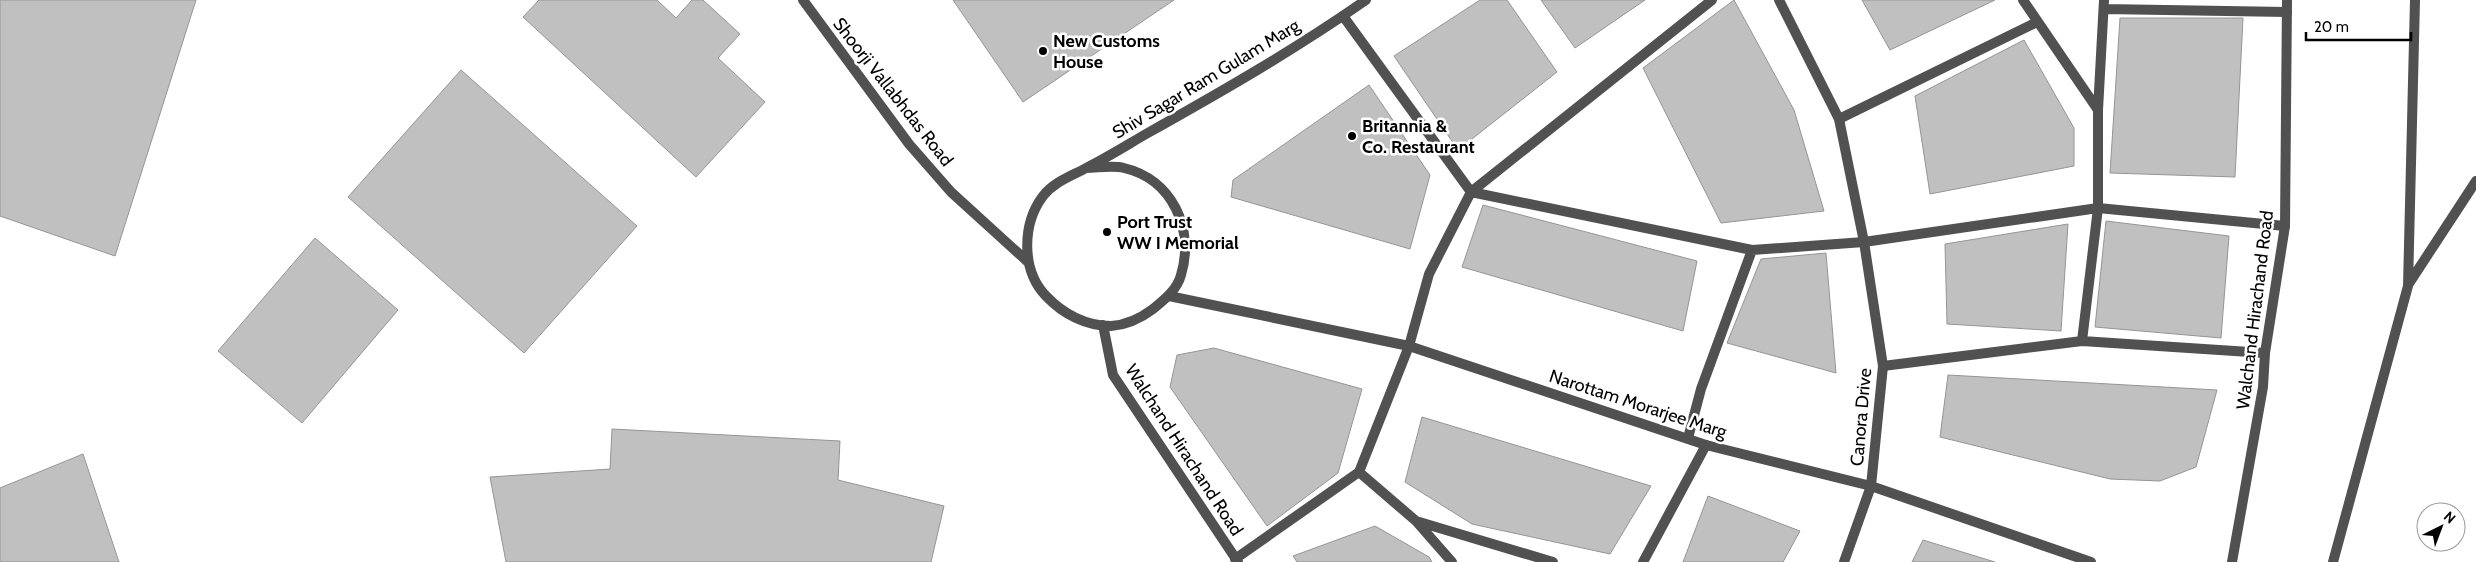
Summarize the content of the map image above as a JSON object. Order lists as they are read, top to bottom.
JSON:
{
  "streets": {
    "street": [
      "Shiv Sagar Ram Gulam Marg",
      "Shoorji Vallabhdas Road",
      "Walchand Hirachand Road",
      "Narottam Morarjee Marg",
      "Canora Drive"
    ]
  },
  "crossings": [
    ["Shiv Sagar Ram Gulam Marg", "Shoorji Vallabhdas Road"],
    ["Shiv Sagar Ram Gulam Marg", "Walchand Hirachand Road"],
    ["Shiv Sagar Ram Gulam Marg", "Narottam Morarjee Marg"],
    ["Shoorji Vallabhdas Road", "Walchand Hirachand Road"],
    ["Shoorji Vallabhdas Road", "Narottam Morarjee Marg"],
    ["Walchand Hirachand Road", "Narottam Morarjee Marg"],
    ["Narottam Morarjee Marg", "Canora Drive"]
  ],
  "places": ["New Customs House", "Britannia & Co. Restaurant", "Port Trust WW I Memorial"],
  "scale_bar": "20 m",
  "north": "top right"
}
